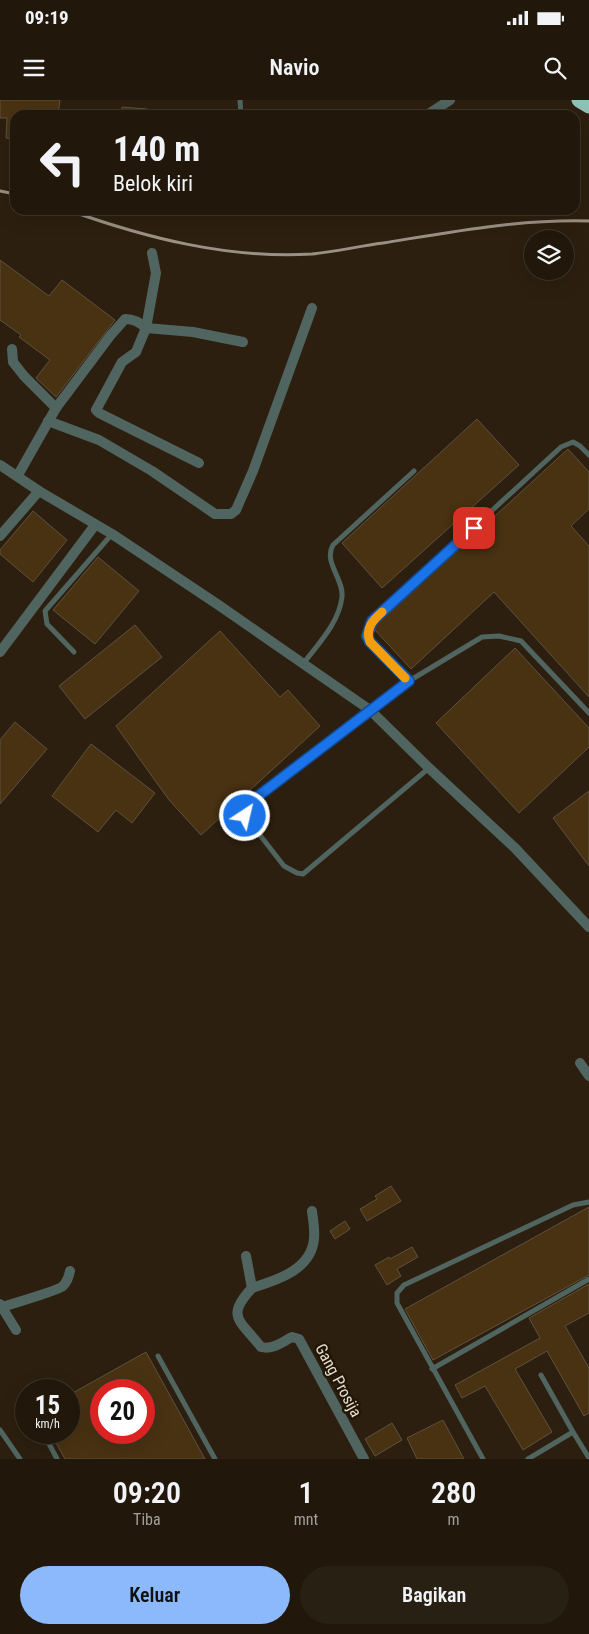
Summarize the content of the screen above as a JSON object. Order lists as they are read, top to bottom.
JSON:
{
  "streets": {
    "street": ["Gang Prosija"]
  },
  "page": {
    "status": "09:19",
    "header": "Navio",
    "turn": ["140 m", "Belok kiri"],
    "speed": "15 km/h",
    "limit": "20",
    "eta": [
      "09:20",
      "Tiba",
      "1",
      "mnt",
      "280",
      "m"
    ],
    "buttons": ["Keluar", "Bagikan"]
  }
}
